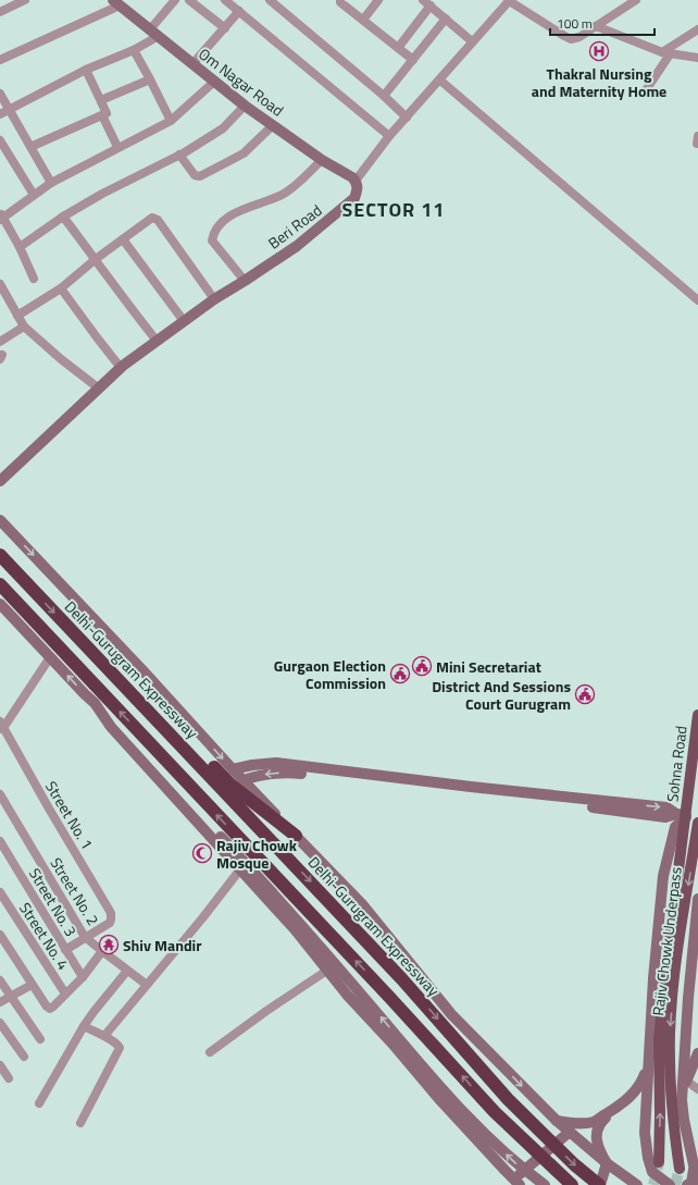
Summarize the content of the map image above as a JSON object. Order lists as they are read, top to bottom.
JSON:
{
  "streets": {
    "highway": ["Delhi-Gurugram Expressway"],
    "main road": [
      "Om Nagar Road",
      "Beri Road",
      "Sohna Road",
      "Rajiv Chowk Underpass"
    ],
    "street": [
      "Street No. 1",
      "Street No. 2",
      "Street No. 3",
      "Street No. 4"
    ]
  },
  "crossings": [
    ["Om Nagar Road", "Beri Road"],
    ["Sohna Road", "Rajiv Chowk Underpass"],
    ["Street No. 1", "Street No. 2"]
  ],
  "districts": ["SECTOR 11"],
  "places": {
    "hospital": ["Thakral Nursing and Maternity Home"],
    "public building": ["Mini Secretariat", "Gurgaon Election Commission", "District And Sessions Court Gurugram"],
    "mosque": ["Rajiv Chowk Mosque"],
    "temple": ["Shiv Mandir"]
  },
  "scale_bar": "100 m"
}
